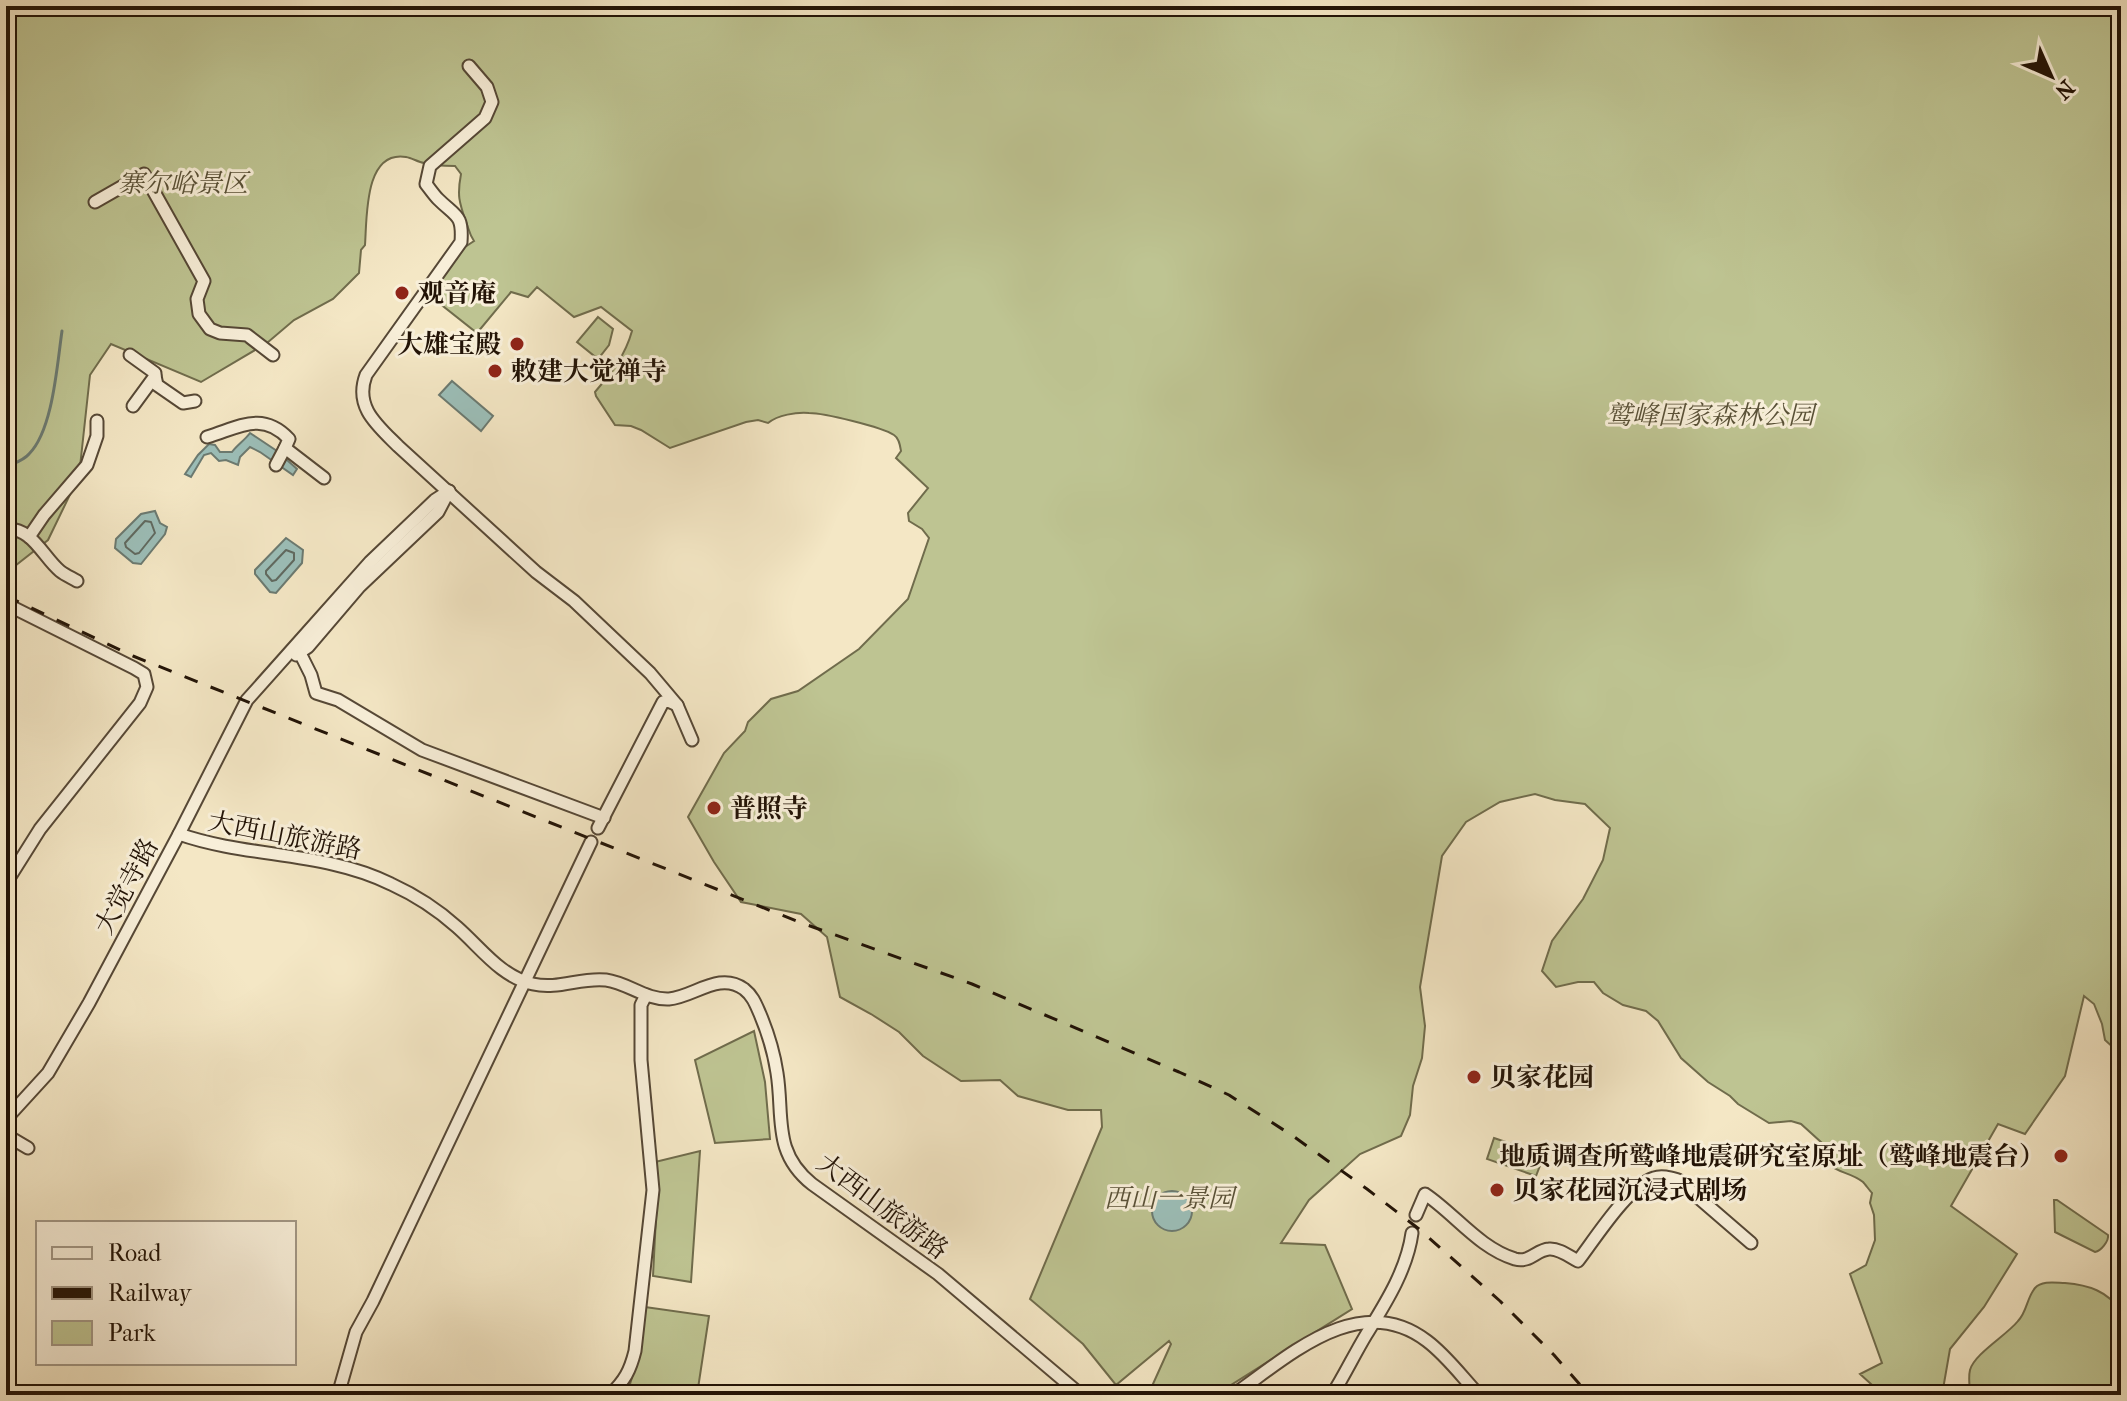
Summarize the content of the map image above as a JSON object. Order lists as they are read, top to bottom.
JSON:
{
  "streets": {
    "street": ["大西山旅游路", "大觉寺路"]
  },
  "crossings": [
    ["大西山旅游路", "大觉寺路"]
  ],
  "parks": ["寨尔峪景区", "鹫峰国家森林公园", "西山一景园"],
  "places": [
    "观音庵",
    "大雄宝殿",
    "敕建大觉禅寺",
    "普照寺",
    "贝家花园",
    "地质调查所鹫峰地震研究室原址（鹫峰地震台）",
    "贝家花园沉浸式剧场"
  ],
  "legend": ["Road", "Railway", "Park"],
  "north": "bottom right"
}
